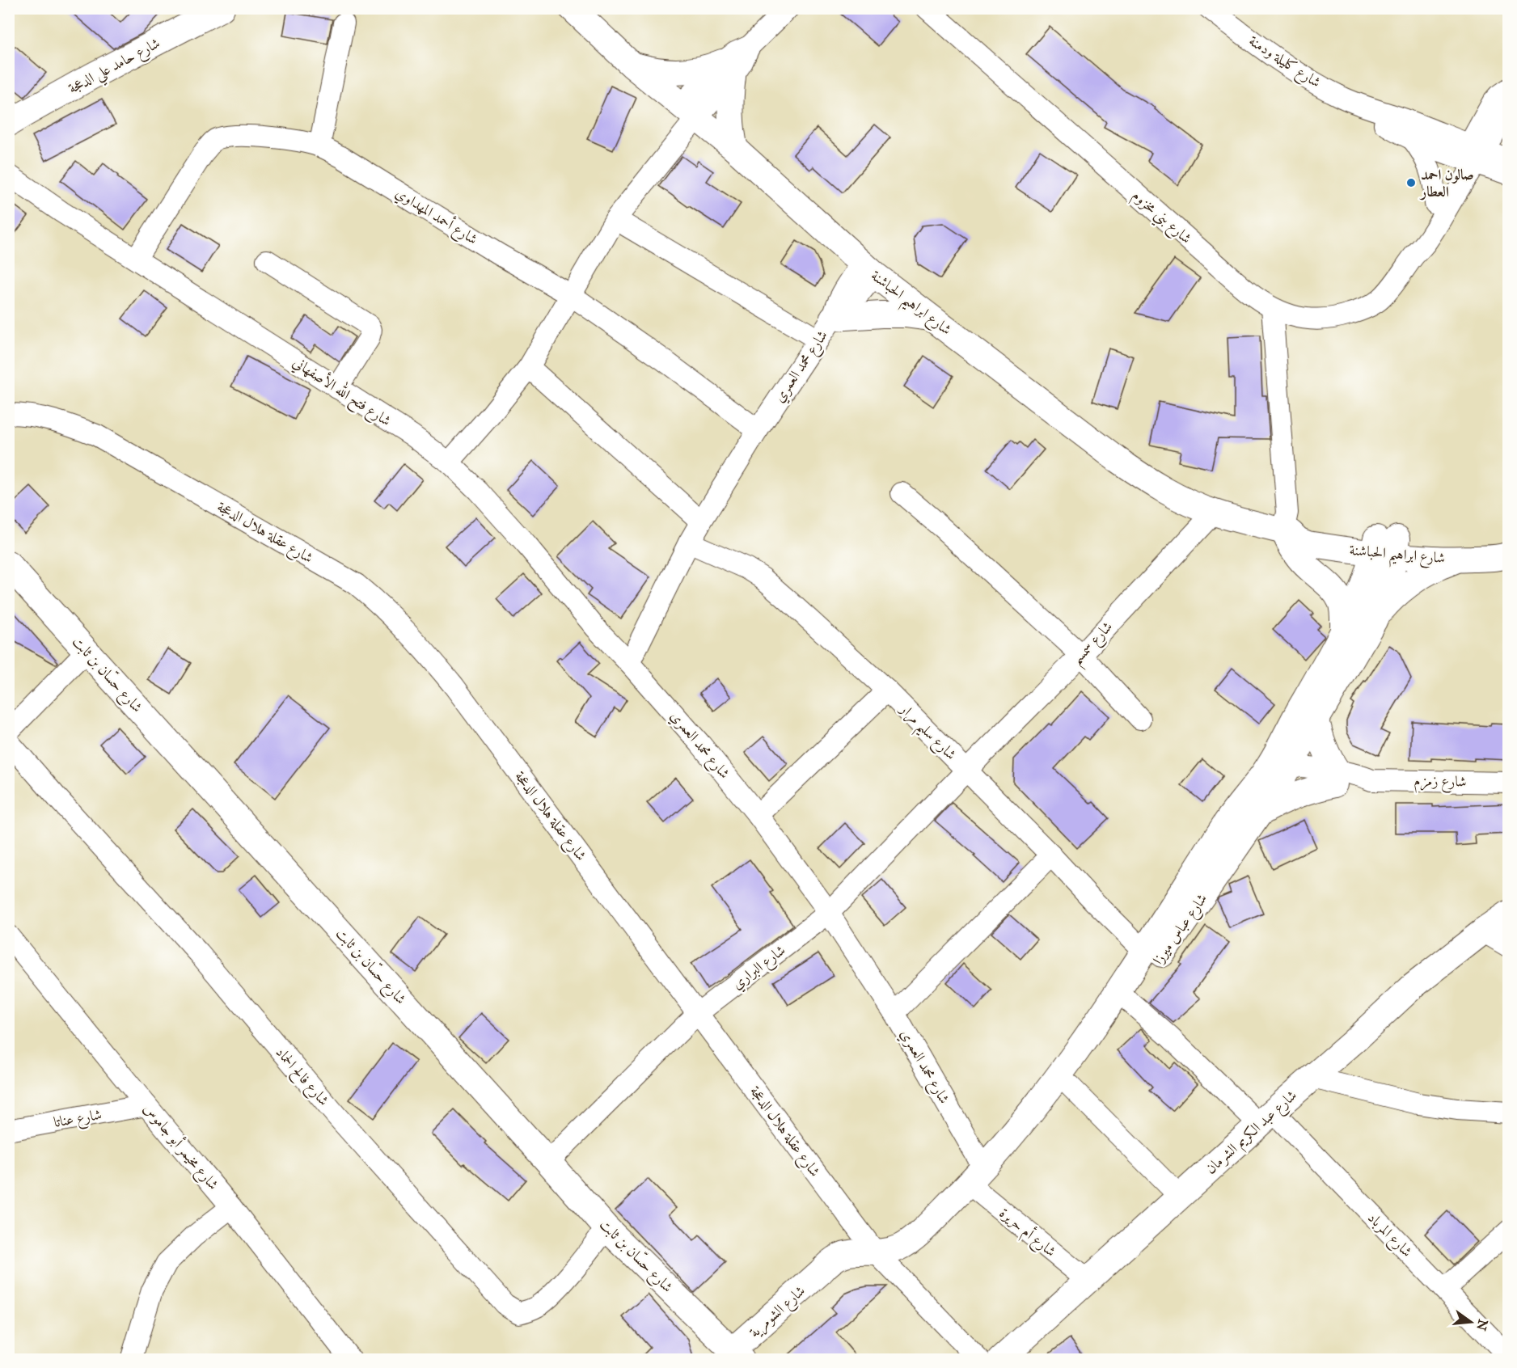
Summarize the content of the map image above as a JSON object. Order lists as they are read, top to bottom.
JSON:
{
  "streets": {
    "street": [
      "شارع كليلة ودمنة",
      "شارع حامد علي الدعجة",
      "شارع أحمد المهداوي",
      "شارع بني مخزوم",
      "شارع ابراهيم الحباشنة",
      "شارع محمد العمري",
      "شارع فتح الله الأصفهاني",
      "شارع عقلة هلال الدعجة",
      "شارع سمسم",
      "شارع حسّان بن ثابت",
      "شارع سليم مرار",
      "شارع زمزم",
      "شارع عباس ميرزا",
      "شارع البراري",
      "شارع فالح الحماد",
      "شارع عناتا",
      "شارع عبد الكريم الشرمان",
      "شارع مخيمر أبو جاموس",
      "شارع أم حريرة",
      "شارع المرباد",
      "شارع الشومرية"
    ]
  },
  "crossings": [
    ["شارع كليلة ودمنة", "شارع بني مخزوم"],
    ["شارع أحمد المهداوي", "شارع محمد العمري"],
    ["شارع أحمد المهداوي", "شارع فتح الله الأصفهاني"],
    ["شارع ابراهيم الحباشنة", "شارع محمد العمري"],
    ["شارع ابراهيم الحباشنة", "شارع سمسم"],
    ["شارع ابراهيم الحباشنة", "شارع عباس ميرزا"],
    ["شارع محمد العمري", "شارع فتح الله الأصفهاني"],
    ["شارع محمد العمري", "شارع سليم مرار"],
    ["شارع محمد العمري", "شارع عباس ميرزا"],
    ["شارع محمد العمري", "شارع البراري"],
    ["شارع محمد العمري", "شارع أم حريرة"],
    ["شارع عقلة هلال الدعجة", "شارع عباس ميرزا"],
    ["شارع عقلة هلال الدعجة", "شارع البراري"],
    ["شارع عقلة هلال الدعجة", "شارع الشومرية"],
    ["شارع سمسم", "شارع سليم مرار"],
    ["شارع سمسم", "شارع البراري"],
    ["شارع حسّان بن ثابت", "شارع البراري"],
    ["شارع حسّان بن ثابت", "شارع فالح الحماد"],
    ["شارع حسّان بن ثابت", "شارع الشومرية"],
    ["شارع سليم مرار", "شارع عباس ميرزا"],
    ["شارع سليم مرار", "شارع البراري"],
    ["شارع زمزم", "شارع عباس ميرزا"],
    ["شارع عباس ميرزا", "شارع أم حريرة"],
    ["شارع عباس ميرزا", "شارع المرباد"],
    ["شارع عباس ميرزا", "شارع الشومرية"],
    ["شارع عناتا", "شارع مخيمر أبو جاموس"],
    ["شارع عبد الكريم الشرمان", "شارع أم حريرة"],
    ["شارع عبد الكريم الشرمان", "شارع المرباد"]
  ],
  "places": ["صالون احمد العطار"],
  "north": "right"
}
